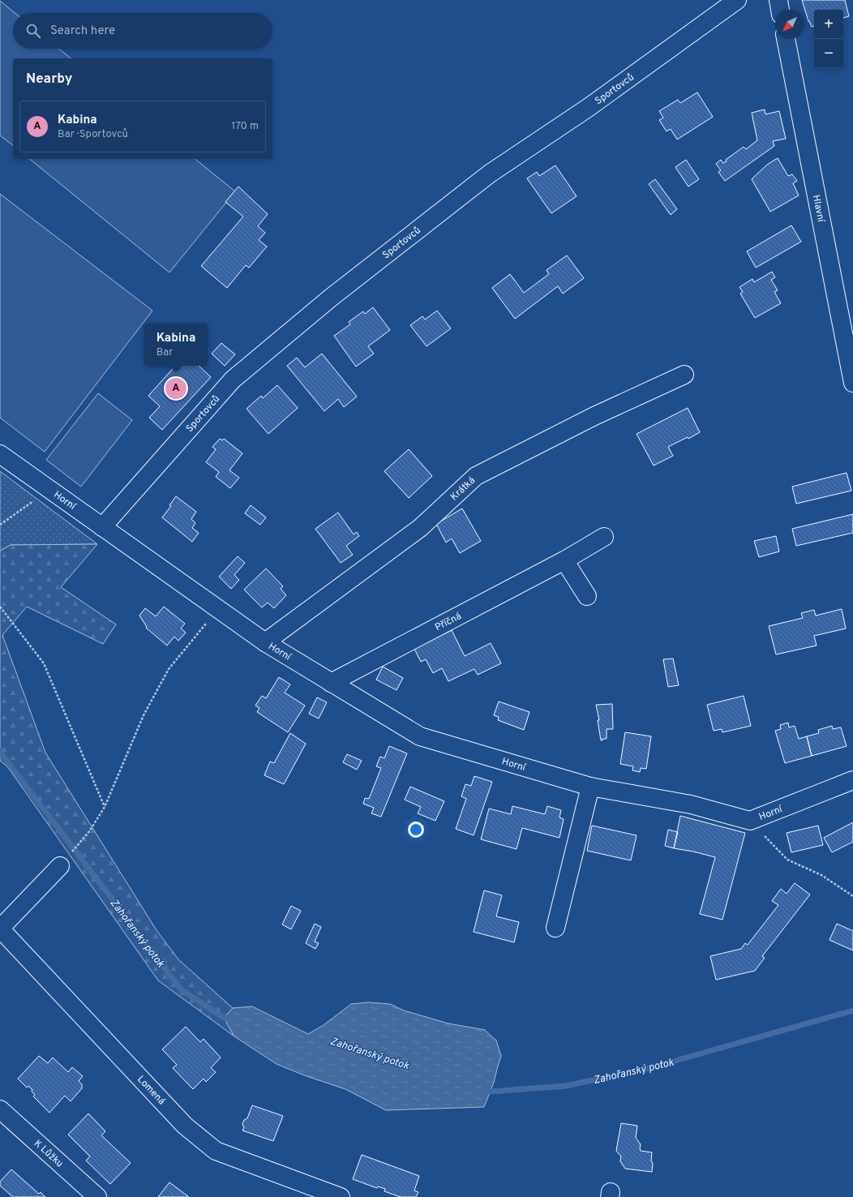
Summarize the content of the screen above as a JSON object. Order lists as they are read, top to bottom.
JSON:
{
  "streets": {
    "street": [
      "Sportovců",
      "Hlavní",
      "Krátká",
      "Horní",
      "Příčná",
      "Lomená",
      "K Lůžku"
    ]
  },
  "crossings": [
    ["Sportovců", "Horní"],
    ["Krátká", "Horní"],
    ["Horní", "Příčná"]
  ],
  "water": ["Zahořanský potok"],
  "north": "bottom left",
  "page": {
    "map_buttons": ["+", "−"],
    "search": "Search here",
    "heading": "Nearby",
    "list": [
      {
        "mark": "A",
        "name": "Kabina",
        "note": "Bar · Sportovců",
        "value": "170 m"
      }
    ],
    "popup": ["Kabina", "Bar"],
    "pins": "A"
  }
}
